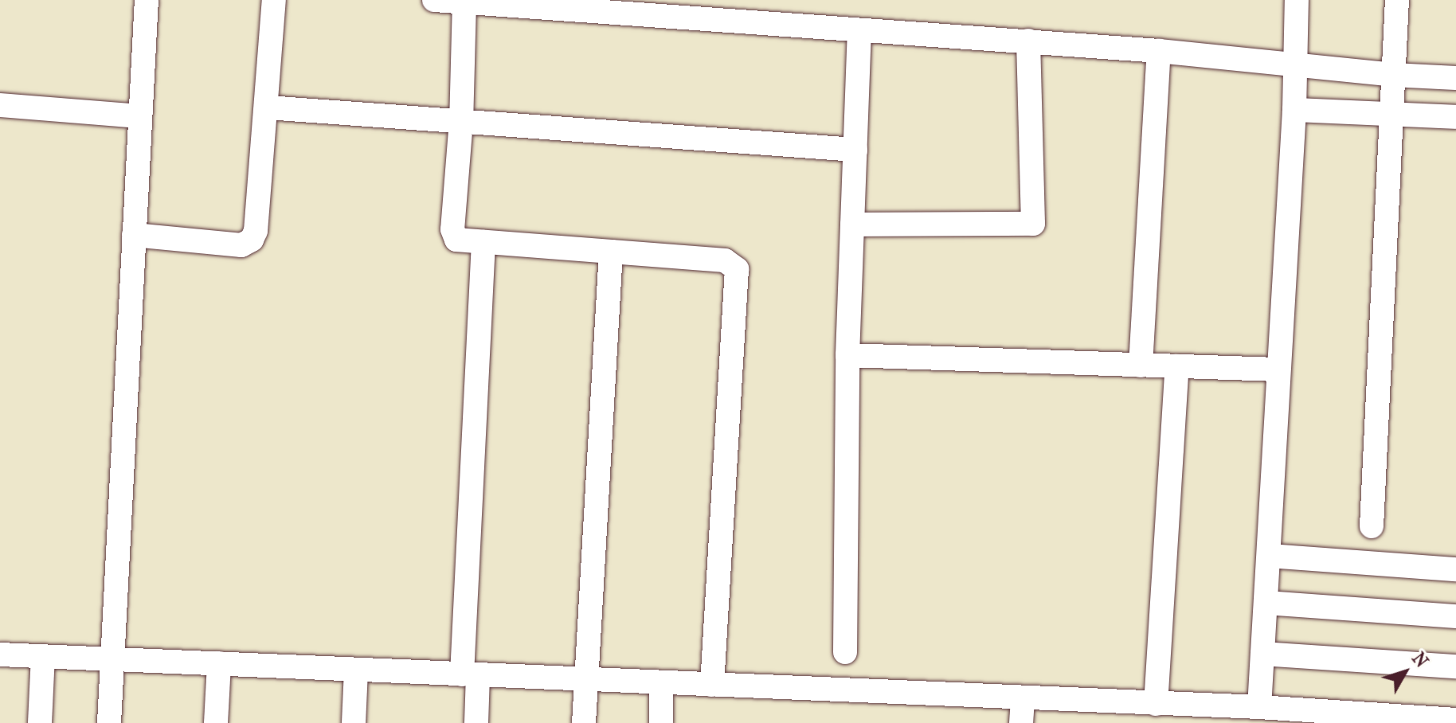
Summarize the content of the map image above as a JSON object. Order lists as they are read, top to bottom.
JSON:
{
  "north": "top right"
}
